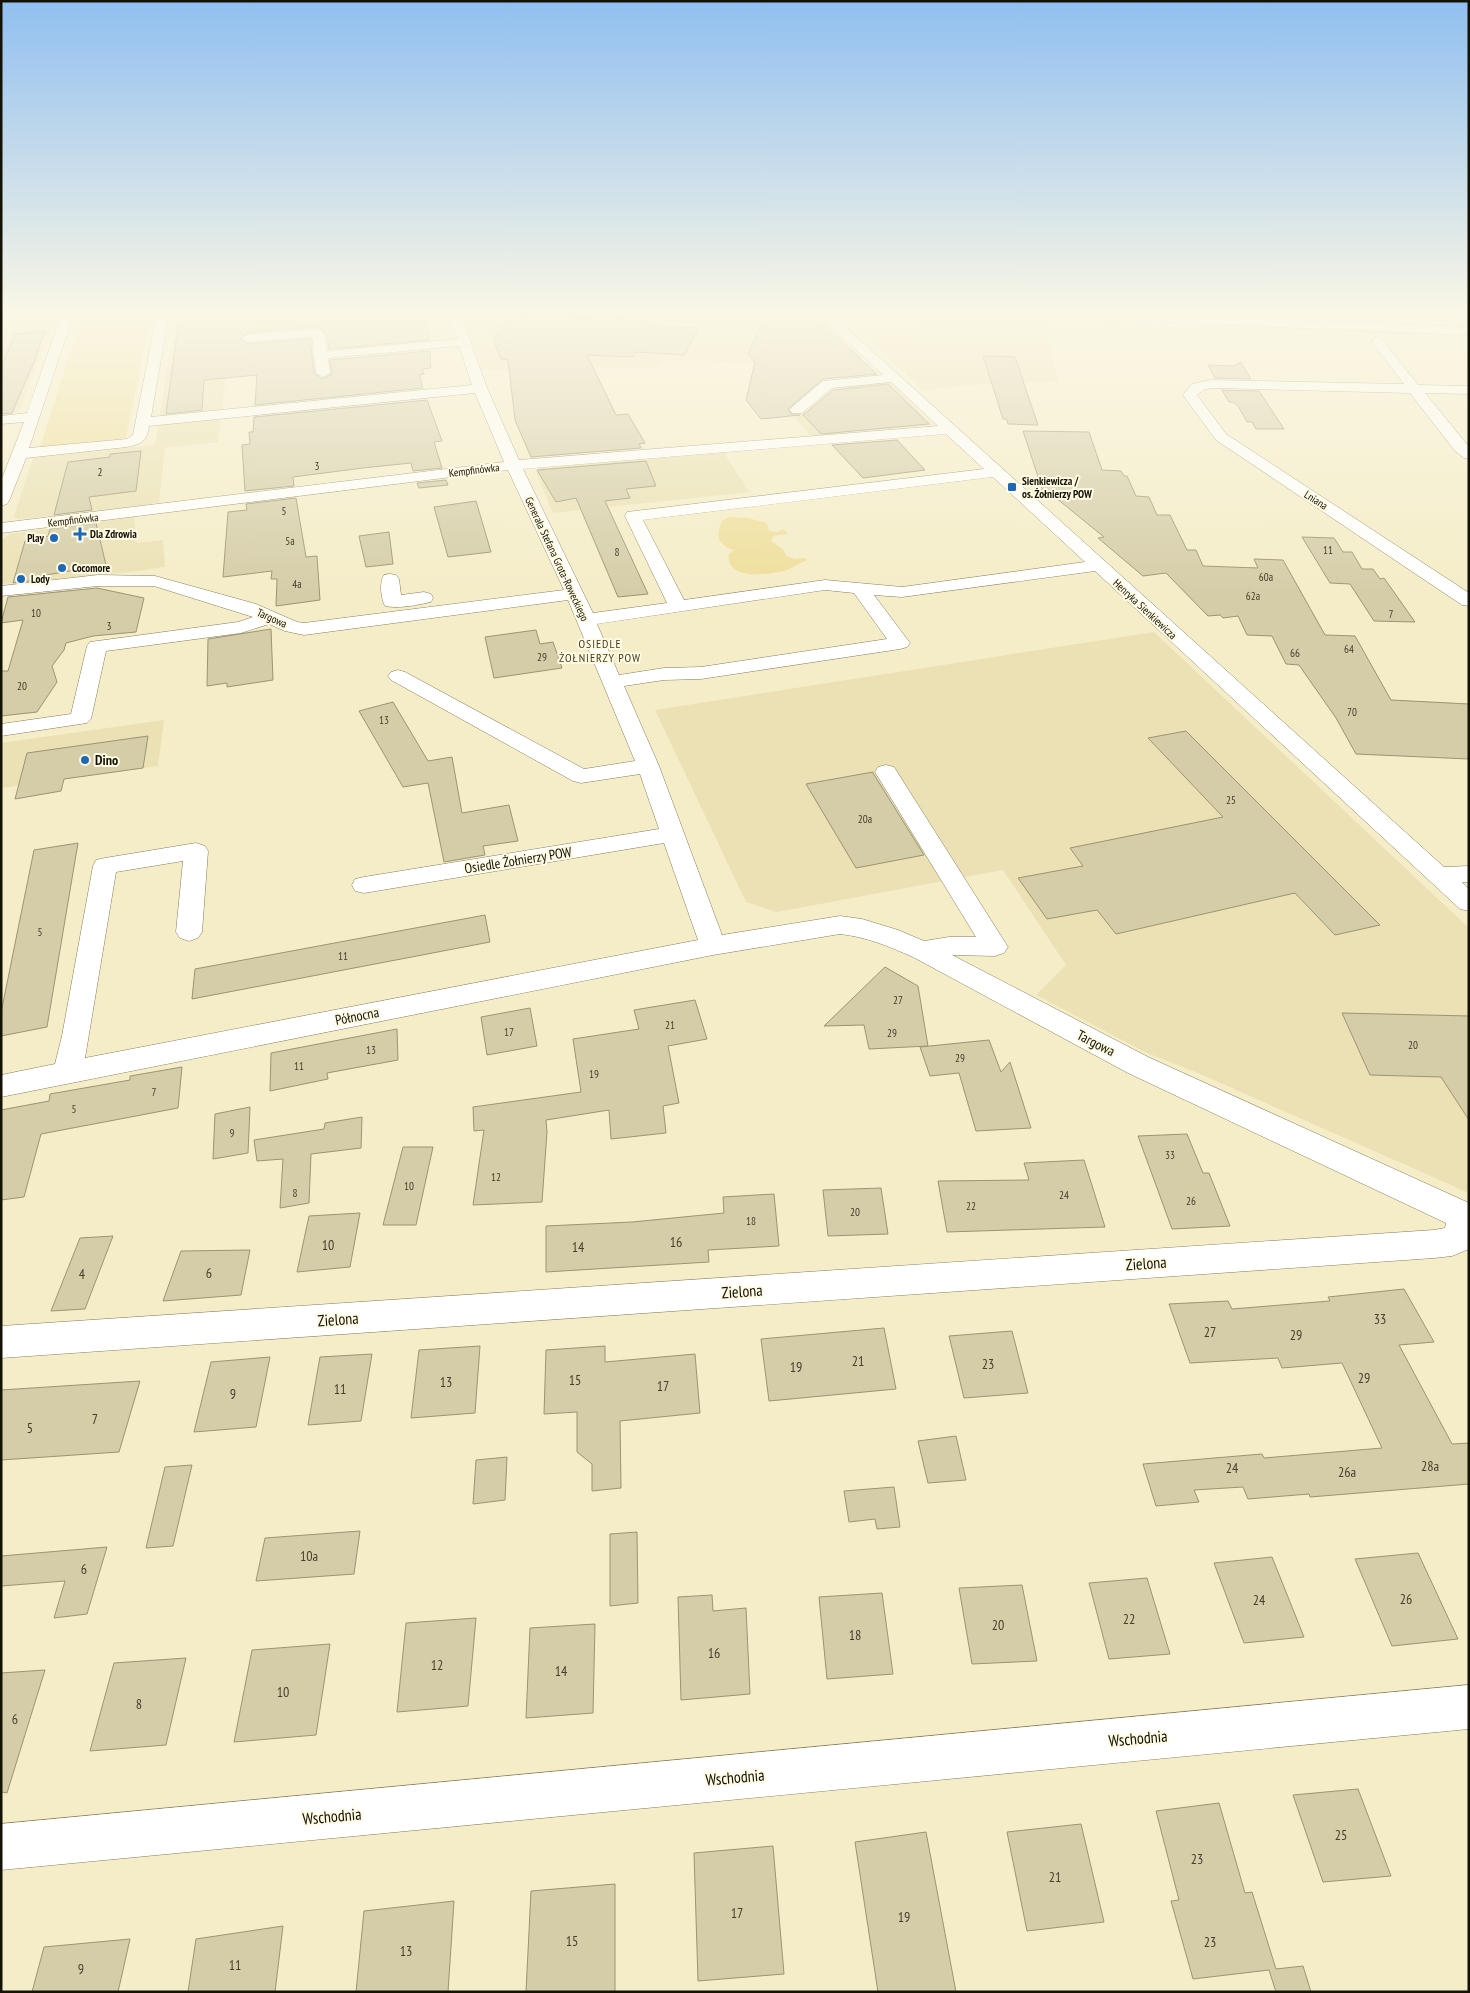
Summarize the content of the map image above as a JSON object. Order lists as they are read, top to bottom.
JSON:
{
  "streets": {
    "street": [
      "Kempfinówka",
      "Lniana",
      "Generała Stefana Grota-Roweckiego",
      "Henryka Sienkiewicza",
      "Targowa",
      "Osiedle Żołnierzy POW",
      "Północna",
      "Zielona",
      "Wschodnia"
    ]
  },
  "crossings": [
    ["Kempfinówka", "Generała Stefana Grota-Roweckiego"],
    ["Kempfinówka", "Henryka Sienkiewicza"],
    ["Generała Stefana Grota-Roweckiego", "Targowa"],
    ["Generała Stefana Grota-Roweckiego", "Osiedle Żołnierzy POW"],
    ["Generała Stefana Grota-Roweckiego", "Północna"],
    ["Targowa", "Północna"],
    ["Targowa", "Zielona"]
  ],
  "districts": ["OSIEDLE ŻOŁNIERZY POW"],
  "places": {
    "transit": ["Sienkiewicza / os. Żołnierzy POW"],
    "health": ["Dla Zdrowia"],
    "other": [
      "Play",
      "Cocomore",
      "Lody",
      "Dino"
    ]
  },
  "house_numbers": [
    "3",
    "2",
    "5",
    "5a",
    "11",
    "8",
    "60a",
    "4a",
    "62a",
    "10",
    "7",
    "3",
    "64",
    "66",
    "29",
    "20",
    "70",
    "13",
    "25",
    "20a",
    "5",
    "11",
    "27",
    "21",
    "17",
    "29",
    "20",
    "13",
    "29",
    "11",
    "19",
    "7",
    "5",
    "9",
    "33",
    "12",
    "10",
    "8",
    "24",
    "26",
    "22",
    "20",
    "18",
    "16",
    "10",
    "14",
    "6",
    "4",
    "33",
    "27",
    "29",
    "21",
    "23",
    "19",
    "29",
    "15",
    "13",
    "17",
    "11",
    "9",
    "7",
    "5",
    "28a",
    "24",
    "26a",
    "10a",
    "6",
    "26",
    "24",
    "22",
    "20",
    "18",
    "16",
    "12",
    "14",
    "10",
    "8",
    "6",
    "25",
    "23",
    "21",
    "17",
    "19",
    "15",
    "23",
    "13",
    "11",
    "9"
  ]
}
